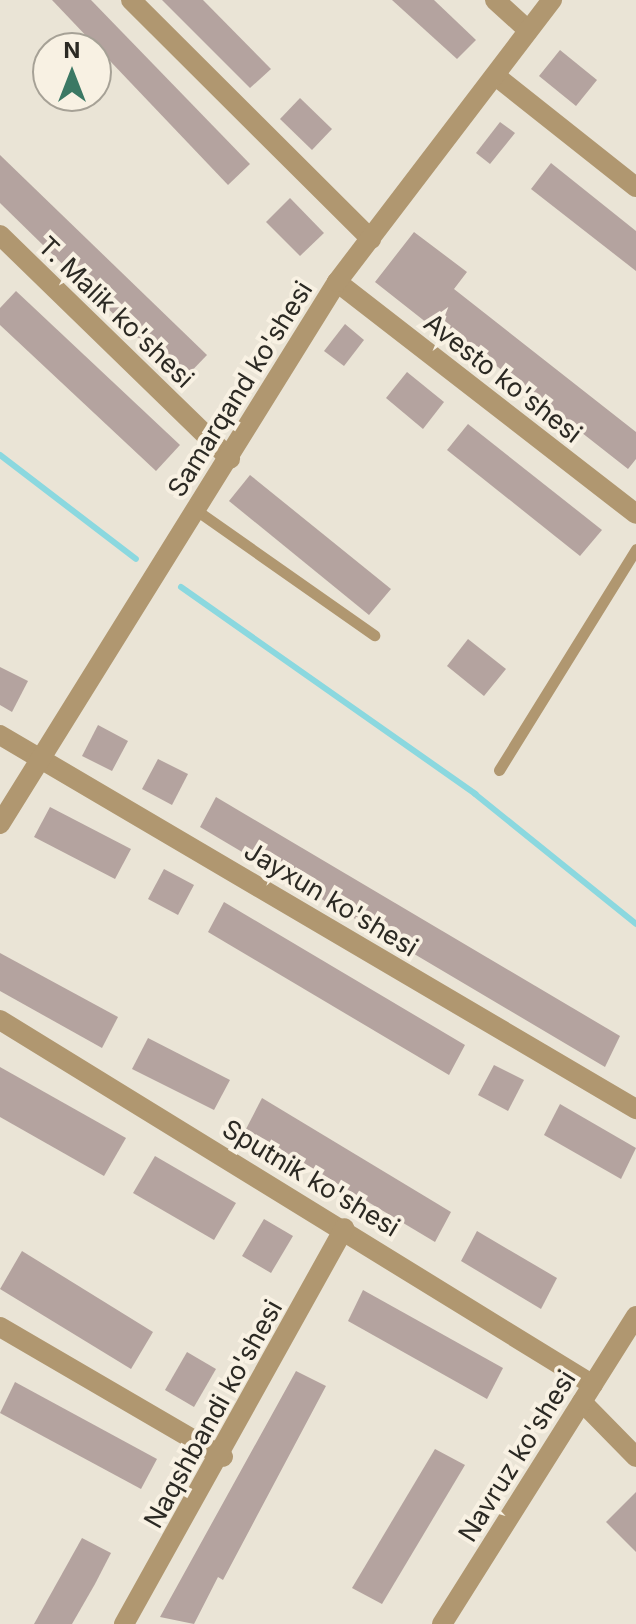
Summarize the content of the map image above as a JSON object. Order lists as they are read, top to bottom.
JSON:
{
  "streets": {
    "street": [
      "T. Malik ko'shesi",
      "Avesto ko'shesi",
      "Samarqand ko'shesi",
      "Jayxun ko'shesi",
      "Sputnik ko'shesi",
      "Naqshbandi ko'shesi",
      "Navruz ko'shesi"
    ]
  },
  "crossings": [
    ["T. Malik ko'shesi", "Samarqand ko'shesi"],
    ["Avesto ko'shesi", "Samarqand ko'shesi"],
    ["Samarqand ko'shesi", "Jayxun ko'shesi"],
    ["Sputnik ko'shesi", "Naqshbandi ko'shesi"],
    ["Sputnik ko'shesi", "Navruz ko'shesi"]
  ],
  "north": "top"
}
